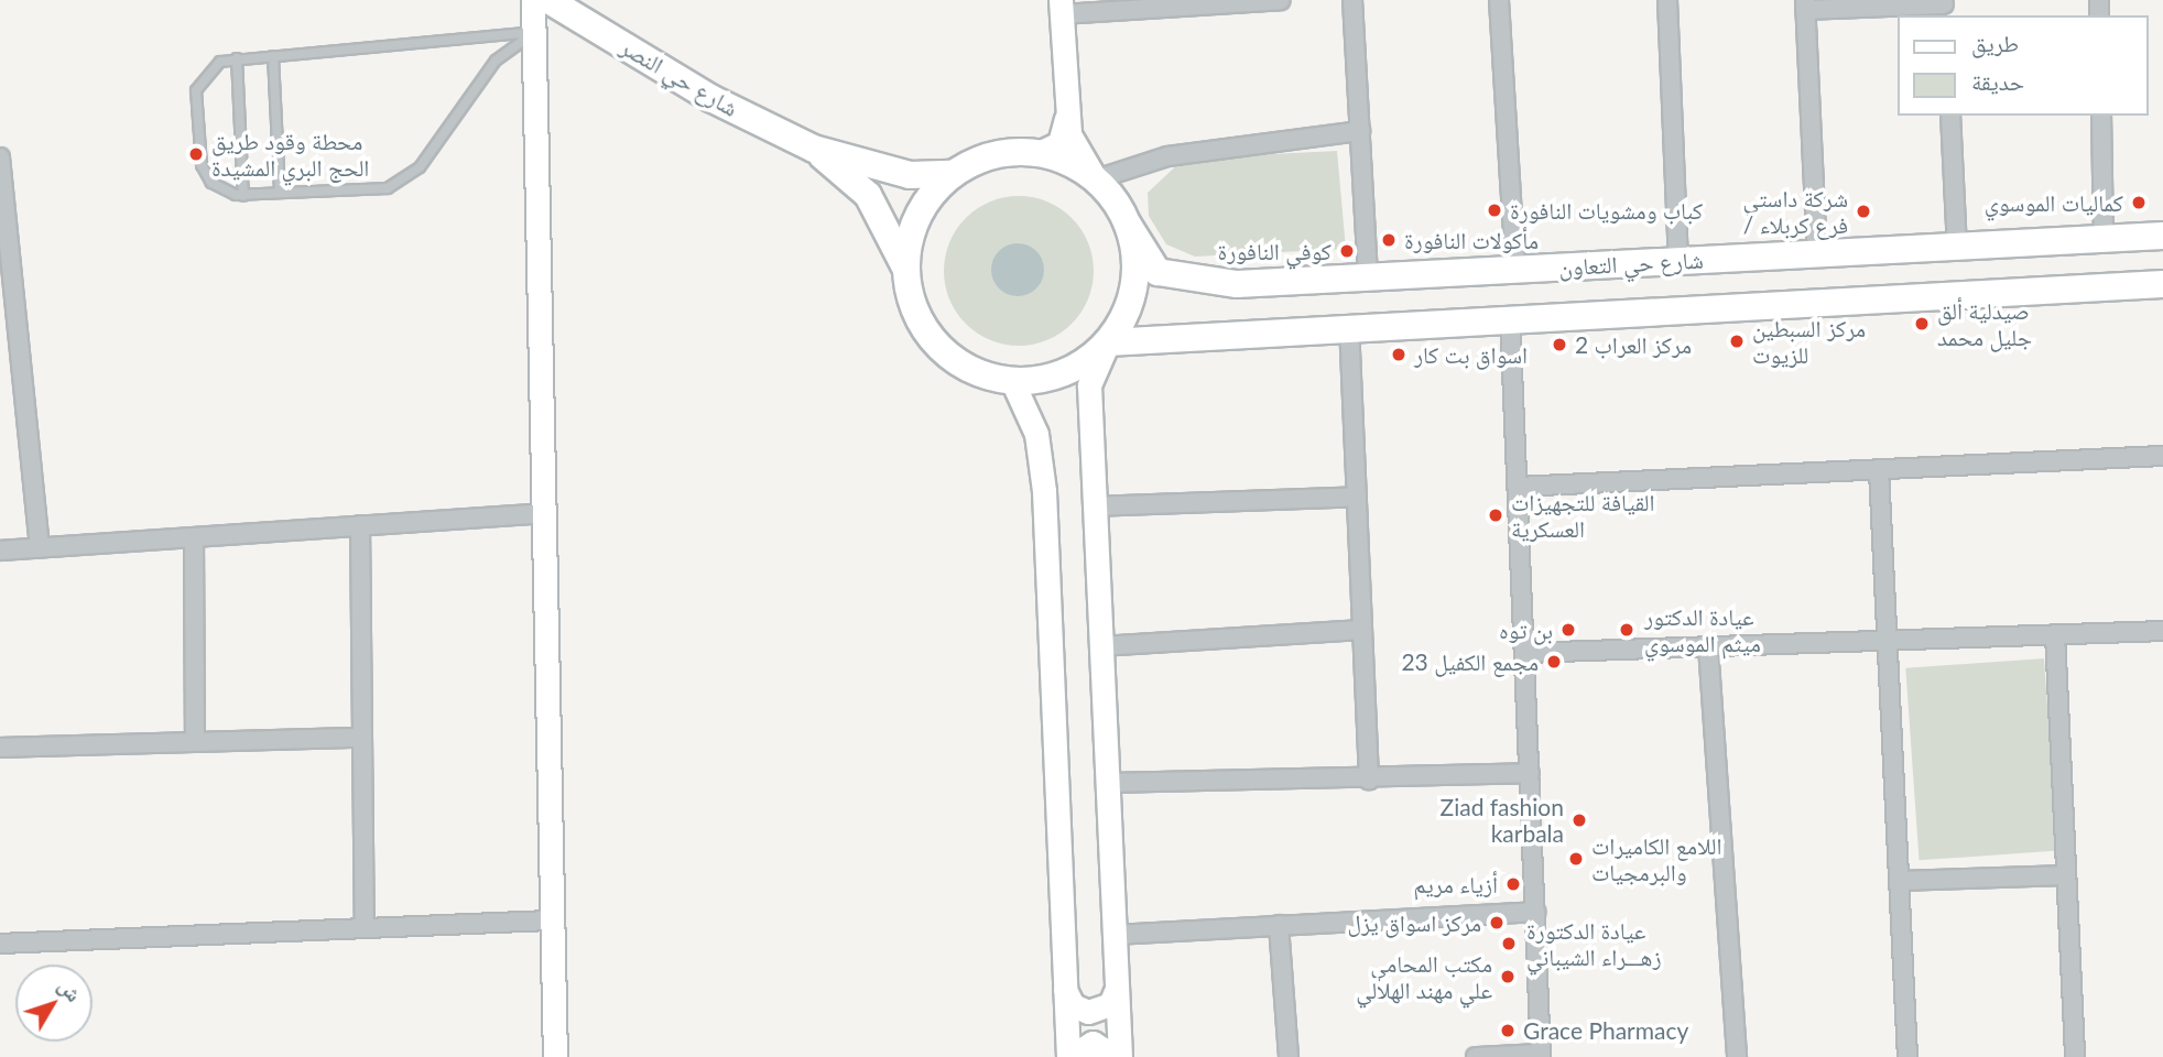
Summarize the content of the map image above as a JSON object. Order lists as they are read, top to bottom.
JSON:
{
  "streets": {
    "main road": ["شارع حي النصر", "شارع حي التعاون"]
  },
  "places": [
    "محطة وقود طريق الحج البري المشيدة",
    "كماليات الموسوي",
    "كباب ومشويات النافورة",
    "شركة داستي / فرع كربلاء",
    "مأكولات النافورة",
    "كوفي النافورة",
    "صيدلية ألق جليل محمد",
    "مركز السبطين للزيوت",
    "مركز العراب 2",
    "اسواق بت كار",
    "القيافة للتجهيزات العسكرية",
    "بن توه",
    "عيادة الدكتور ميثم الموسوي",
    "مجمع الكفيل 23",
    "Ziad fashion karbala",
    "اللامع الكاميرات والبرمجيات",
    "أزياء مريم",
    "مركز اسواق يزل",
    "عيادة الدكتورة زهـــراء الشيباني",
    "مكتب المحامي علي مهند الهلالي",
    "Grace Pharmacy"
  ],
  "legend": ["طريق", "حديقة"],
  "north": "top right"
}
